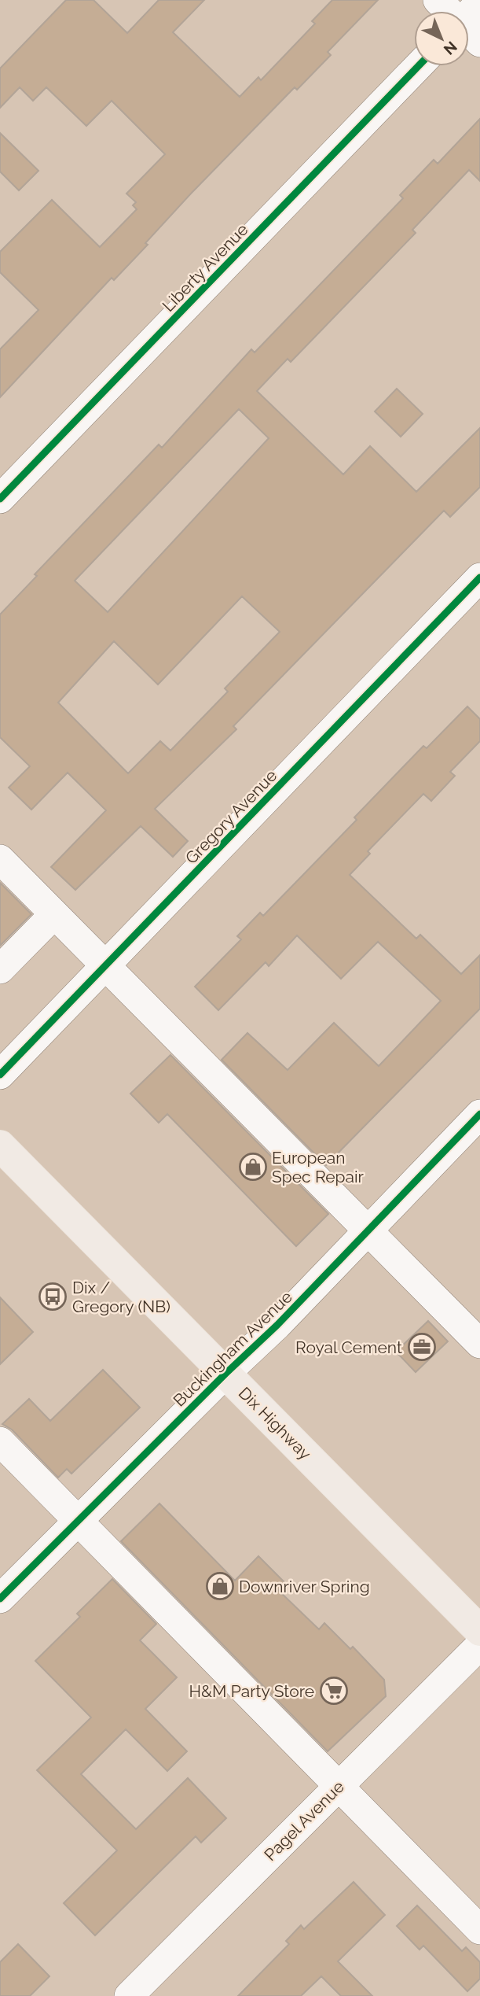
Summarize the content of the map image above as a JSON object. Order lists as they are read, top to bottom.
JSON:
{
  "streets": {
    "main road": ["Dix Highway"],
    "street": [
      "Liberty Avenue",
      "Gregory Avenue",
      "Buckingham Avenue",
      "Pagel Avenue"
    ]
  },
  "crossings": [
    ["Buckingham Avenue", "Dix Highway"]
  ],
  "places": {
    "shop": ["European Spec Repair", "Downriver Spring"],
    "bus stop": ["Dix / Gregory (NB)"],
    "office": ["Royal Cement"],
    "supermarket": ["H&M Party Store"]
  },
  "north": "bottom right"
}
